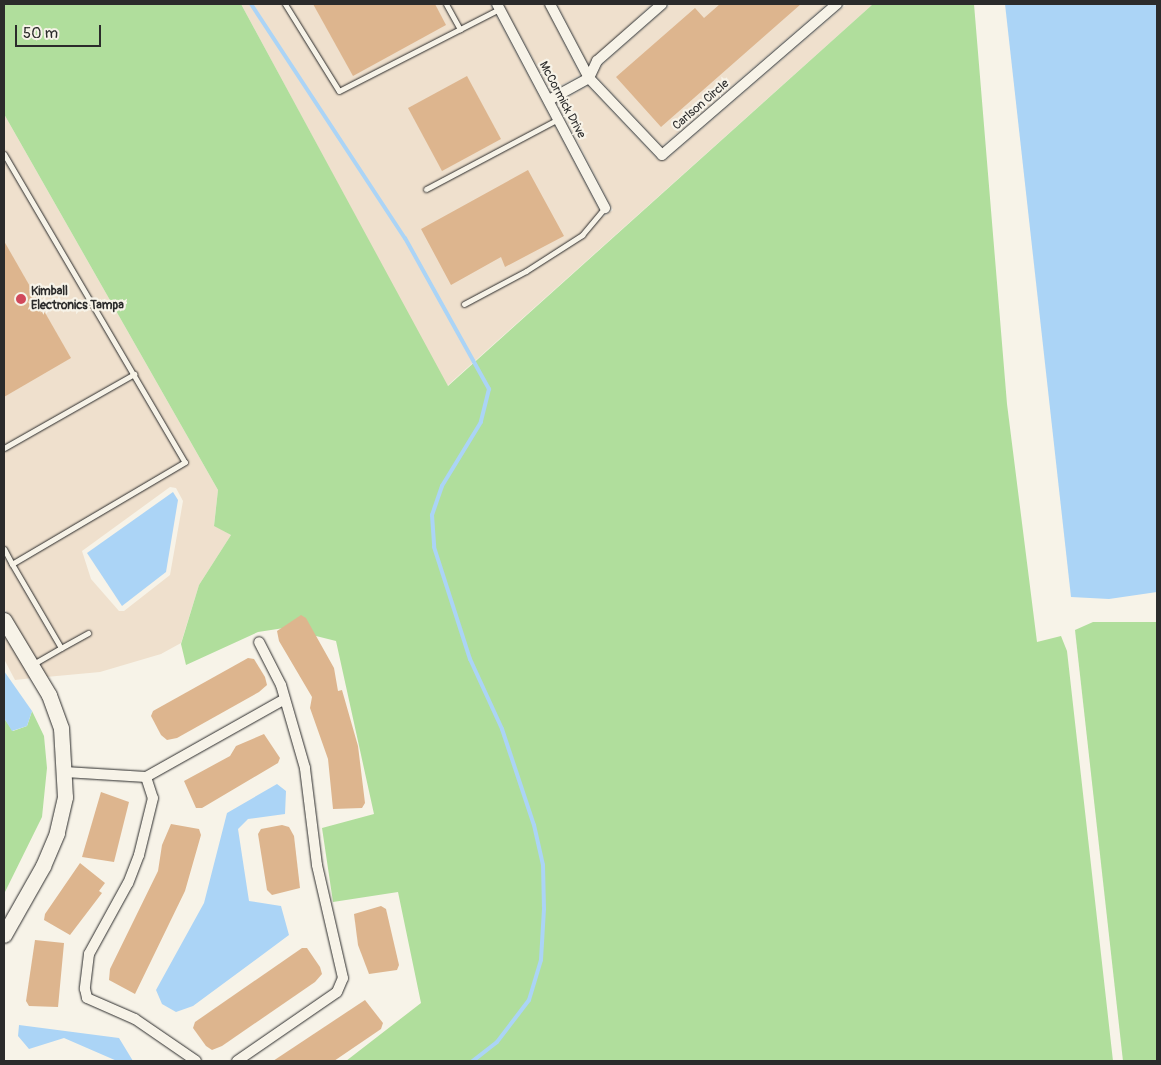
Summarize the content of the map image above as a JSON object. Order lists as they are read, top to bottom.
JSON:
{
  "streets": {
    "street": ["McCormick Drive", "Carlson Circle"]
  },
  "places": ["Kimball Electronics Tampa"],
  "scale_bar": "50 m"
}
